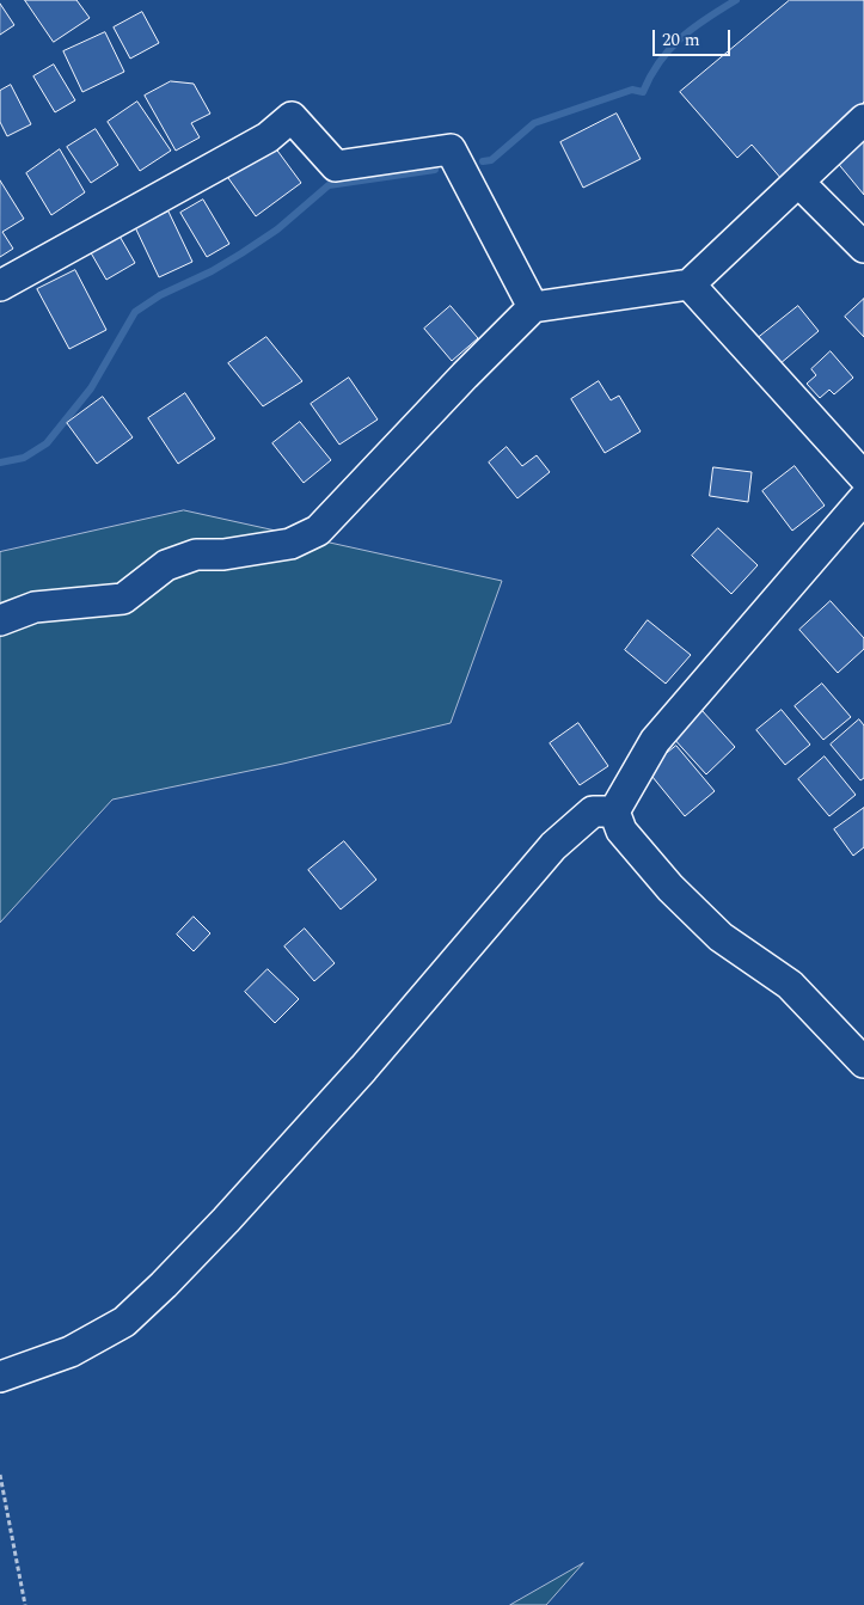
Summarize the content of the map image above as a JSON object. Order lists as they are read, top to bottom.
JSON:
{
  "scale_bar": "20 m"
}
